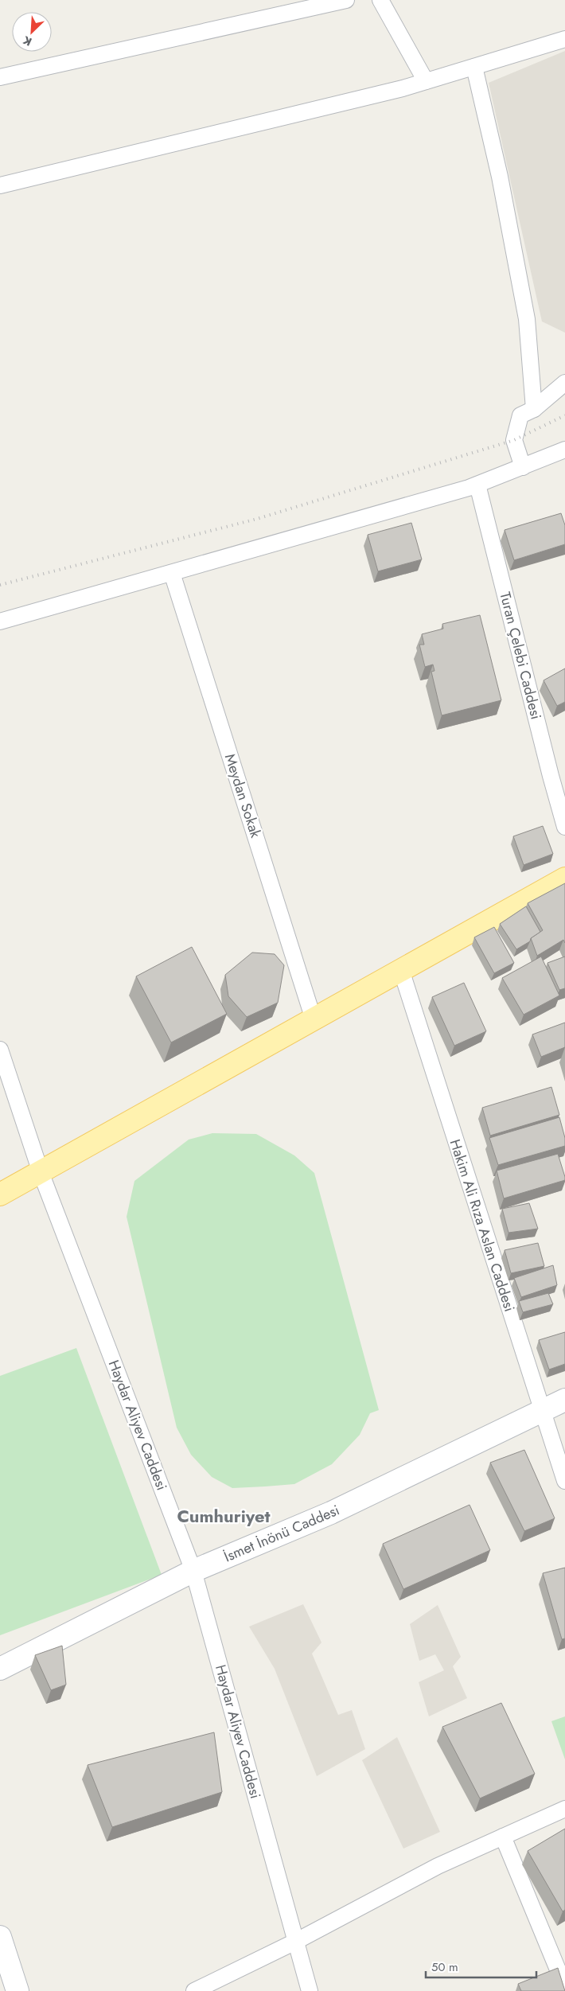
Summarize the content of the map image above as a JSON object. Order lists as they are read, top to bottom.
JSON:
{
  "streets": {
    "main road": ["İsmet İnönü Caddesi"],
    "street": [
      "Turan Çelebi Caddesi",
      "Meydan Sokak",
      "Hakim Ali Rıza Aslan Caddesi",
      "Haydar Aliyev Caddesi"
    ]
  },
  "crossings": [
    ["Hakim Ali Rıza Aslan Caddesi", "İsmet İnönü Caddesi"],
    ["Haydar Aliyev Caddesi", "İsmet İnönü Caddesi"]
  ],
  "districts": ["Cumhuriyet"],
  "scale_bar": "50 m",
  "north": "bottom left"
}
